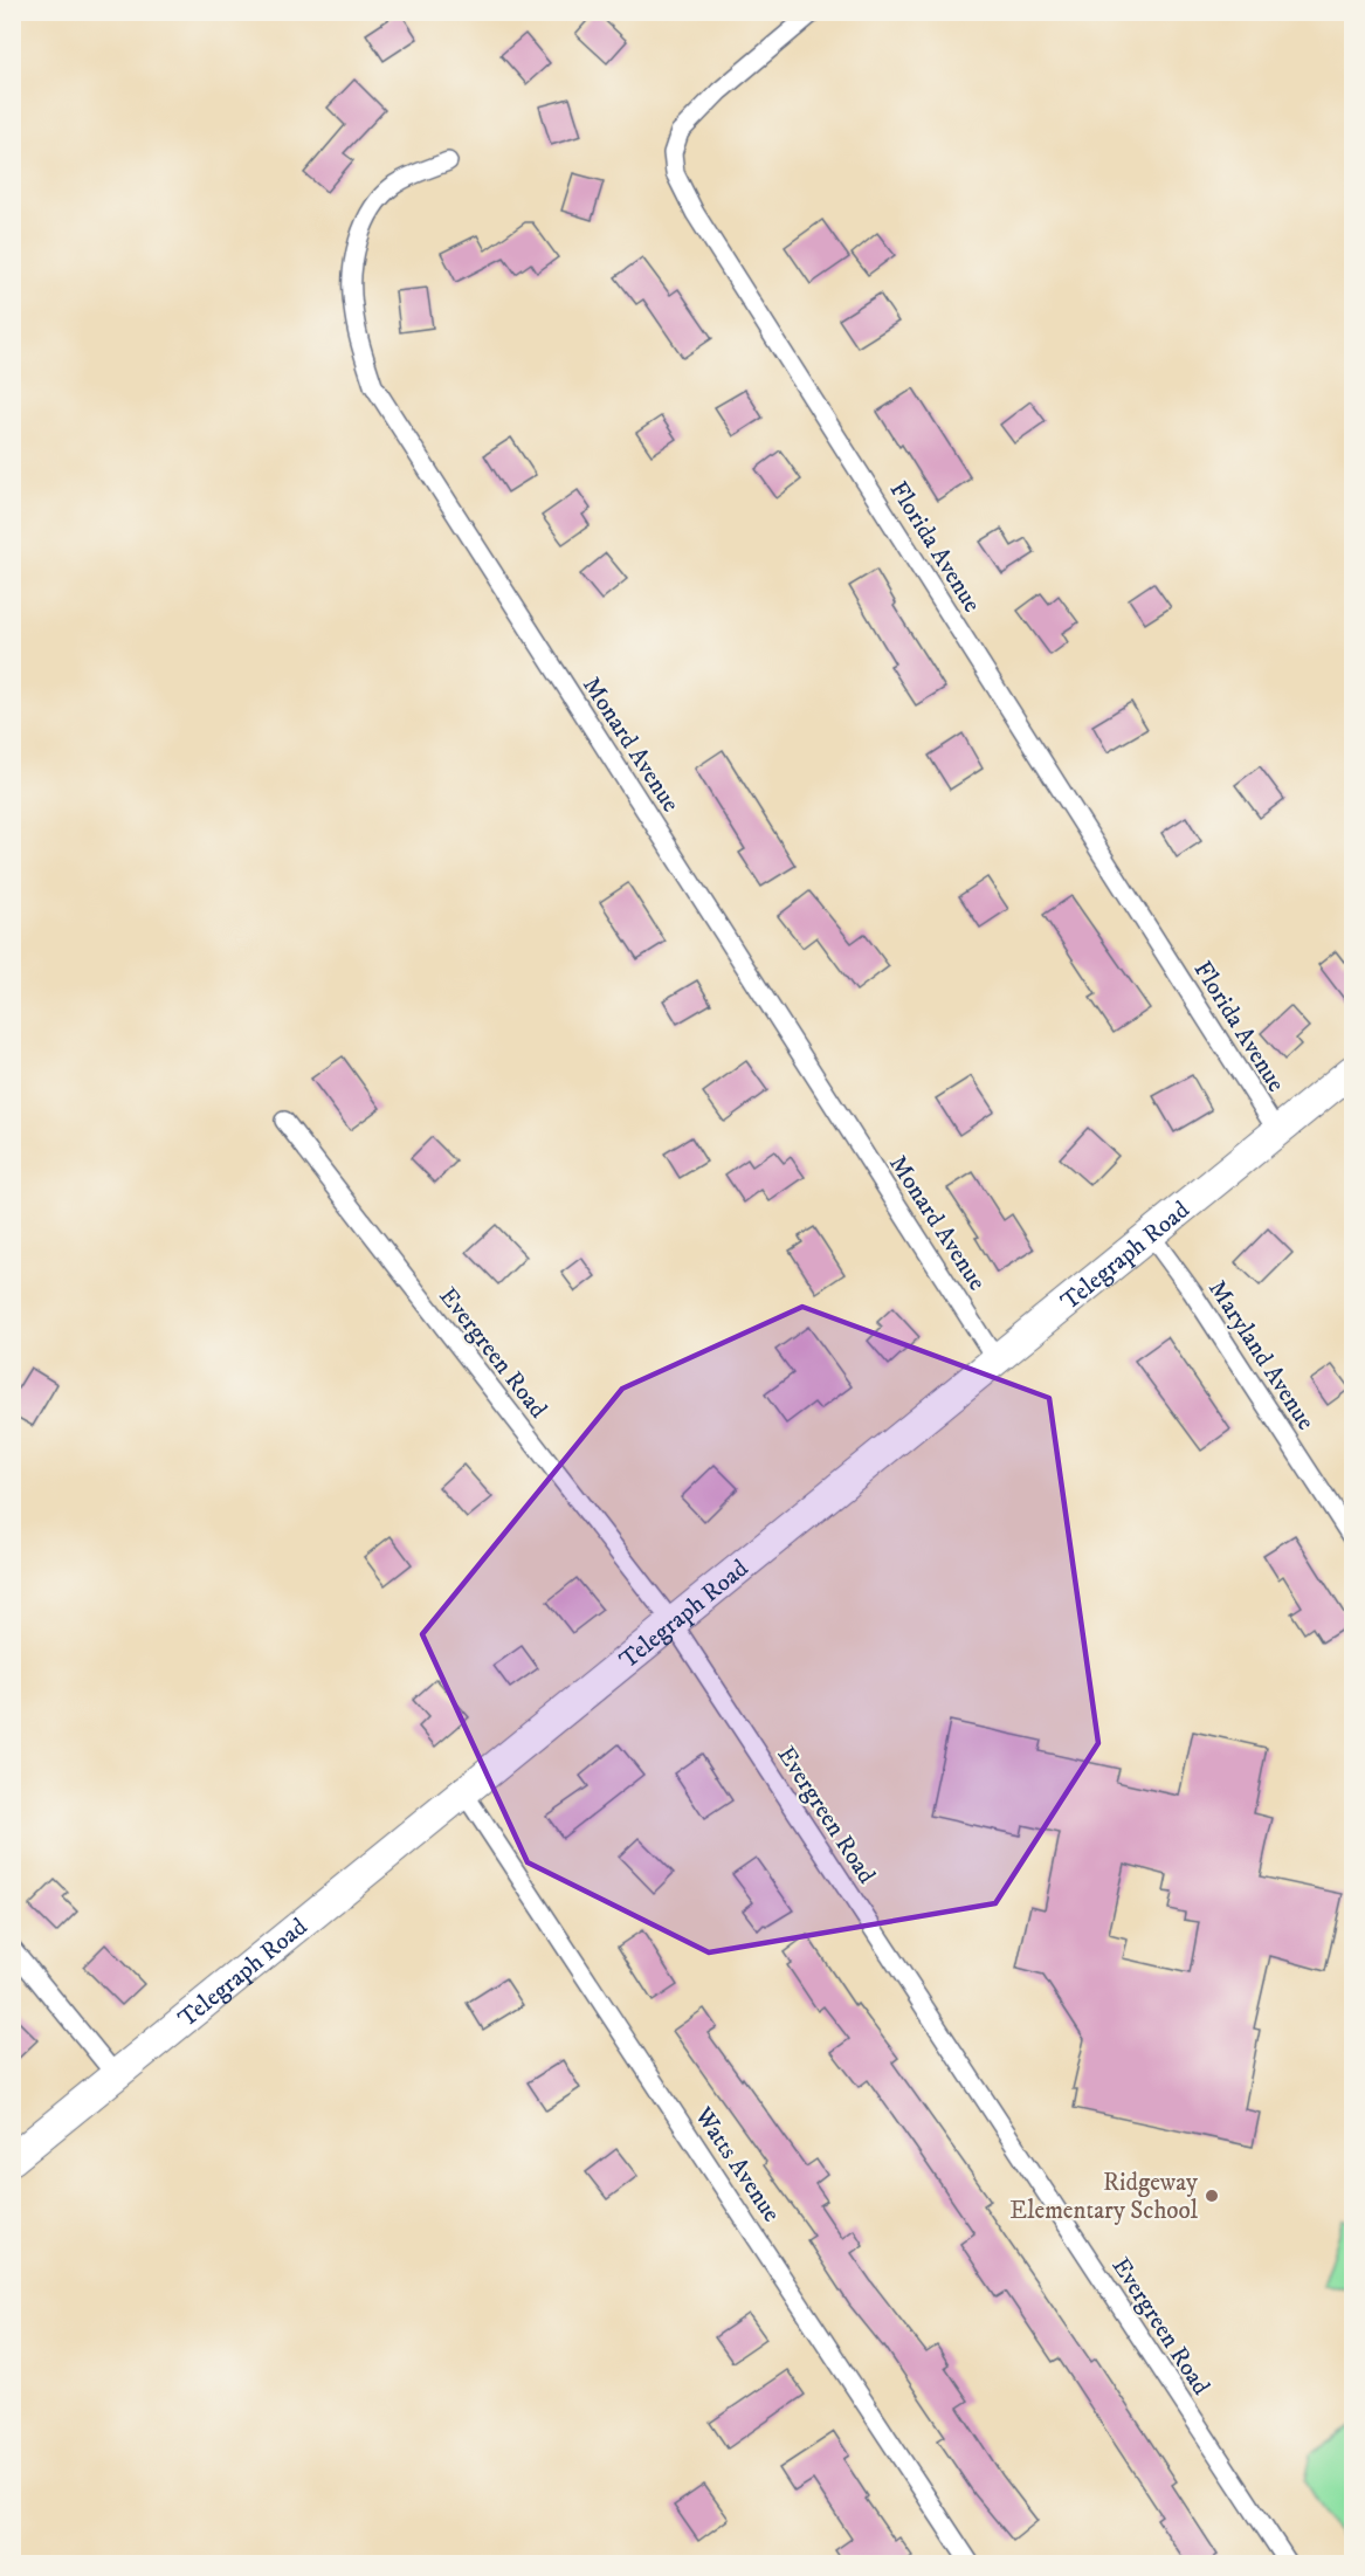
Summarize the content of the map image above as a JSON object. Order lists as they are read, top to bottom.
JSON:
{
  "streets": {
    "main road": ["Telegraph Road"],
    "street": [
      "Florida Avenue",
      "Monard Avenue",
      "Evergreen Road",
      "Maryland Avenue",
      "Watts Avenue"
    ]
  },
  "crossings": [
    ["Florida Avenue", "Telegraph Road"],
    ["Monard Avenue", "Telegraph Road"],
    ["Telegraph Road", "Evergreen Road"],
    ["Telegraph Road", "Maryland Avenue"],
    ["Telegraph Road", "Watts Avenue"]
  ],
  "places": ["Ridgeway Elementary School"]
}
